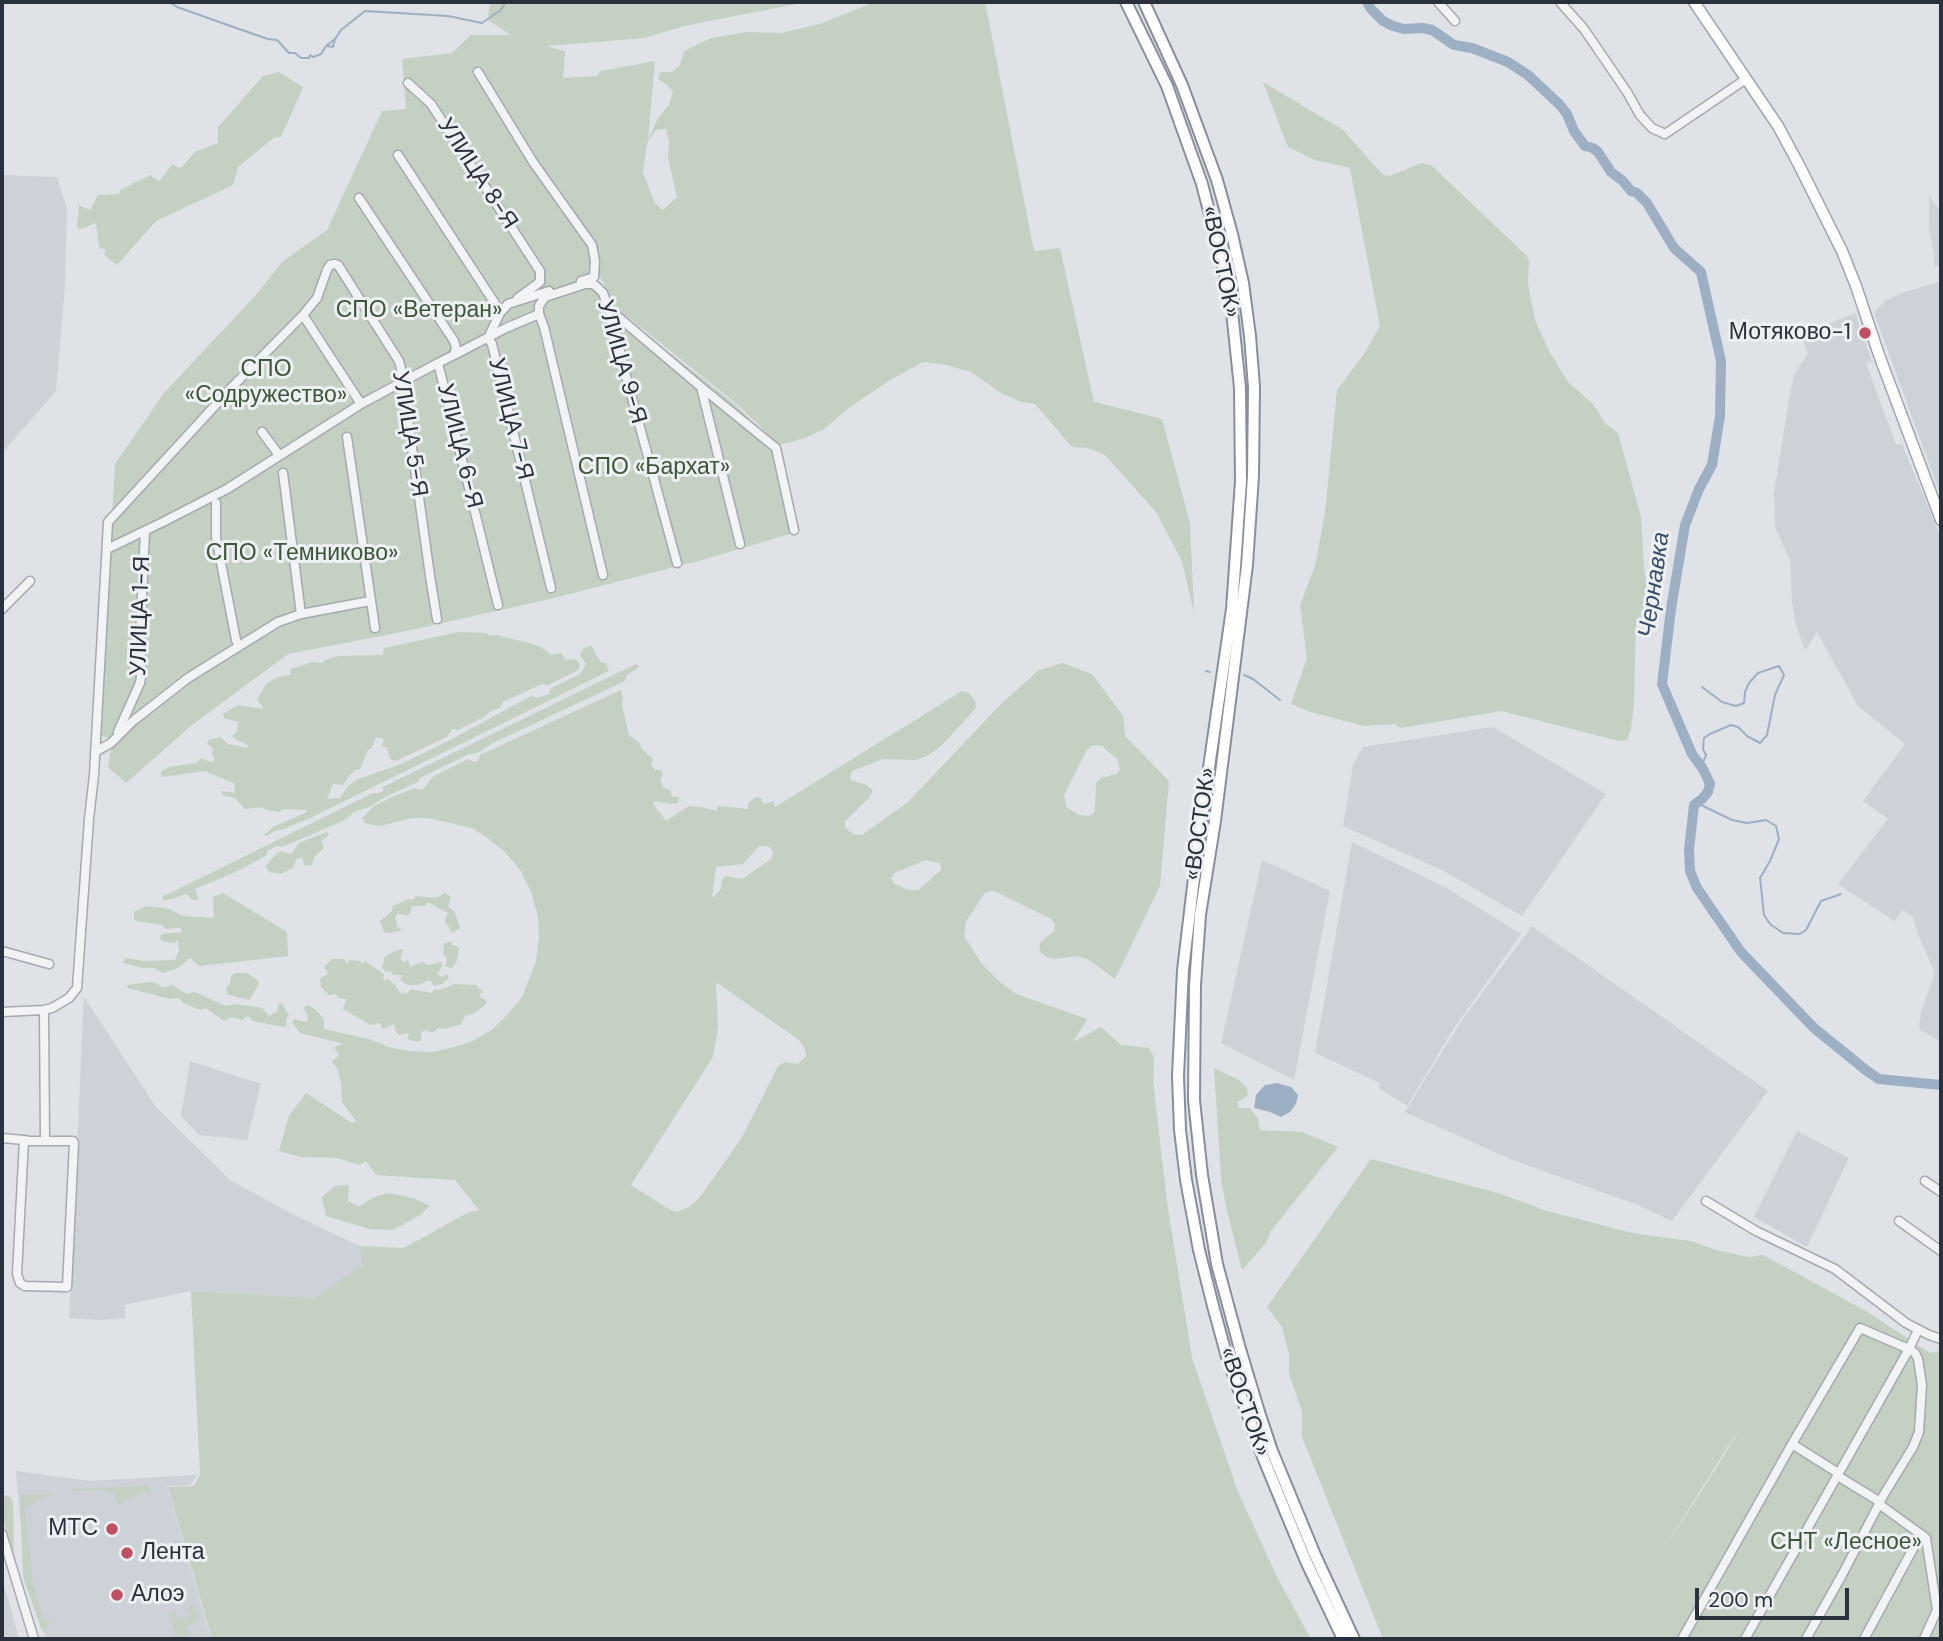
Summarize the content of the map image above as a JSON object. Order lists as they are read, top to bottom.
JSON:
{
  "streets": {
    "highway": ["«ВОСТОК»"],
    "street": [
      "УЛИЦА 8-Я",
      "УЛИЦА 9-Я",
      "УЛИЦА 7-Я",
      "УЛИЦА 5-Я",
      "УЛИЦА 6-Я",
      "УЛИЦА 1-Я"
    ]
  },
  "crossings": [
    ["УЛИЦА 8-Я", "УЛИЦА 7-Я"]
  ],
  "water": ["Чернавка"],
  "parks": [
    "СПО «Ветеран»",
    "СПО «Содружество»",
    "СПО «Бархат»",
    "СПО «Темниково»",
    "СНТ «Лесное»"
  ],
  "places": [
    "Мотяково-1",
    "МТС",
    "Лента",
    "Алоэ"
  ],
  "scale_bar": "200 m"
}
